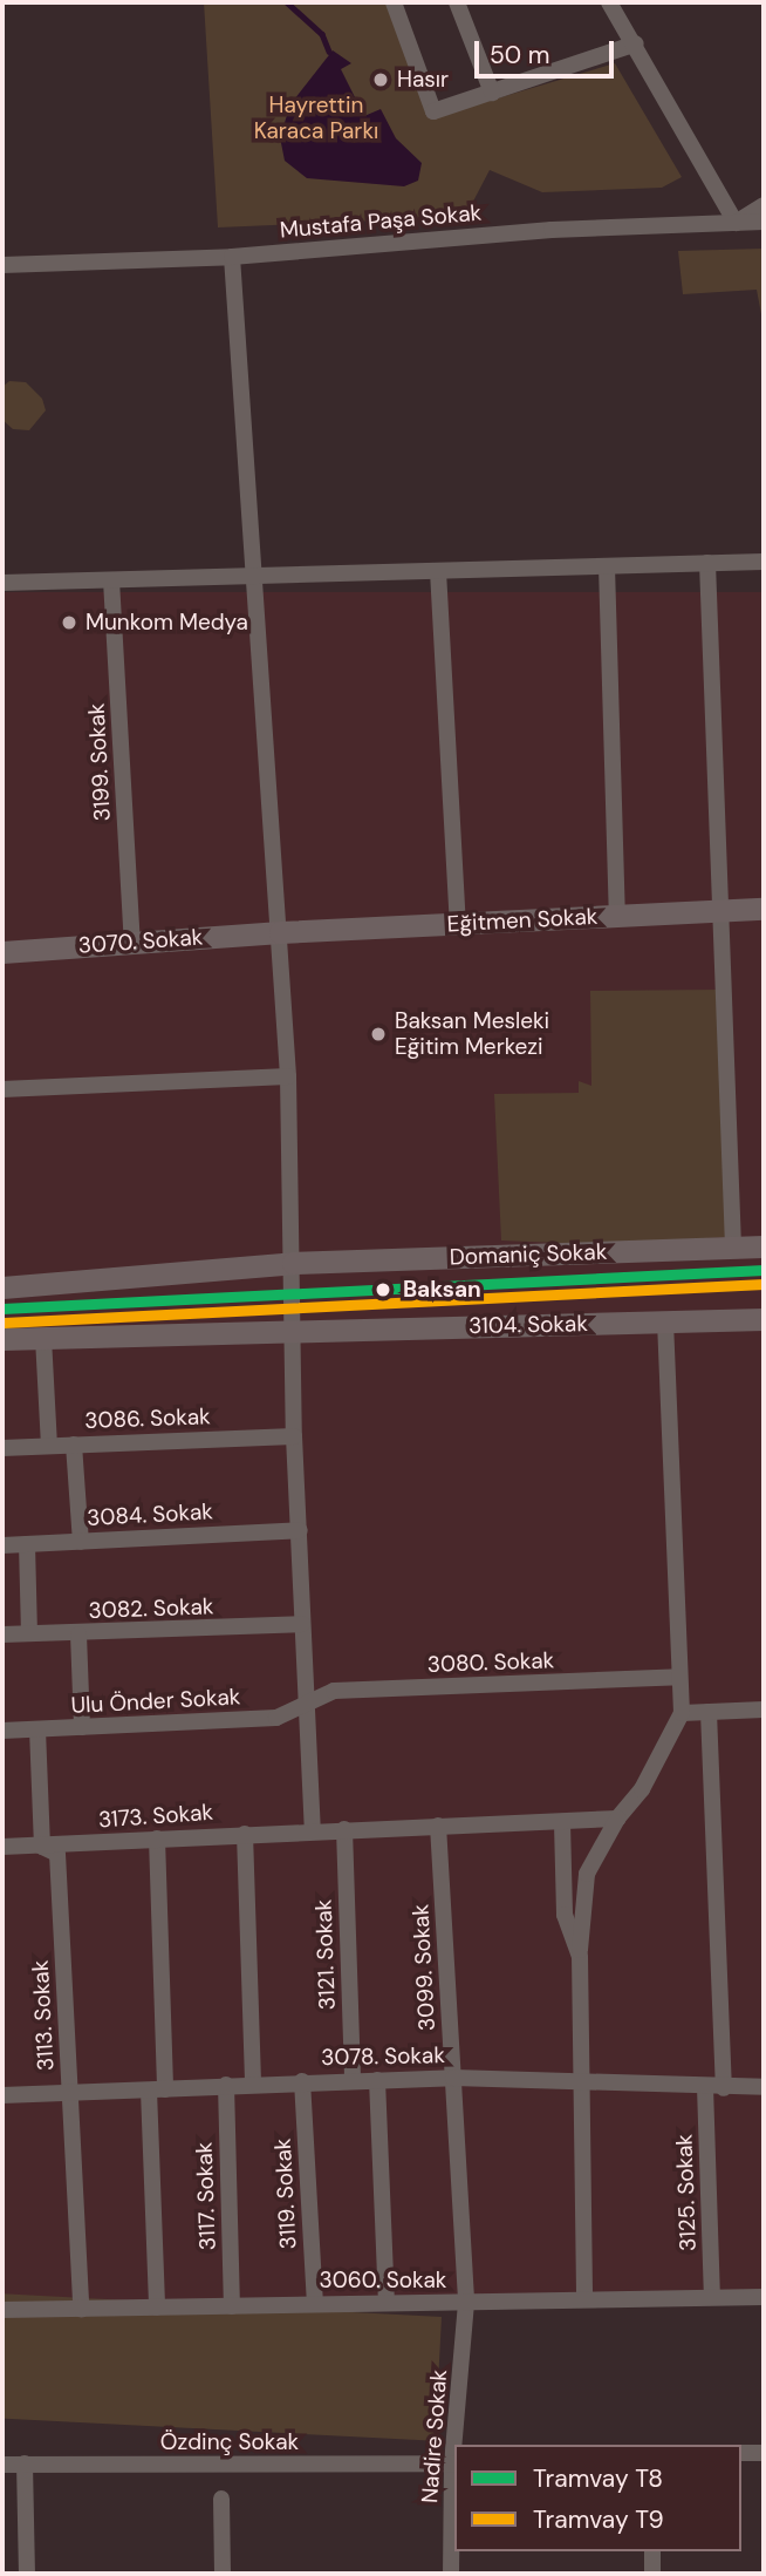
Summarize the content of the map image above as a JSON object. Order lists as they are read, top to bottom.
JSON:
{
  "streets": {
    "street": [
      "Mustafa Paşa Sokak",
      "3199. Sokak",
      "Eğitmen Sokak",
      "3070. Sokak",
      "Domaniç Sokak",
      "3104. Sokak",
      "3086. Sokak",
      "3084. Sokak",
      "3082. Sokak",
      "3080. Sokak",
      "Ulu Önder Sokak",
      "3173. Sokak",
      "3121. Sokak",
      "3099. Sokak",
      "3113. Sokak",
      "3078. Sokak",
      "3125. Sokak",
      "3119. Sokak",
      "3117. Sokak",
      "3060. Sokak",
      "Nadire Sokak",
      "Özdinç Sokak"
    ]
  },
  "crossings": [
    ["3199. Sokak", "3070. Sokak"],
    ["Eğitmen Sokak", "3070. Sokak"],
    ["3080. Sokak", "Ulu Önder Sokak"],
    ["Ulu Önder Sokak", "3113. Sokak"],
    ["3173. Sokak", "3121. Sokak"],
    ["3173. Sokak", "3099. Sokak"],
    ["3173. Sokak", "3113. Sokak"],
    ["3121. Sokak", "3078. Sokak"],
    ["3099. Sokak", "3078. Sokak"],
    ["3099. Sokak", "3060. Sokak"],
    ["3099. Sokak", "Nadire Sokak"],
    ["3113. Sokak", "3078. Sokak"],
    ["3113. Sokak", "3060. Sokak"],
    ["3078. Sokak", "3125. Sokak"],
    ["3078. Sokak", "3119. Sokak"],
    ["3078. Sokak", "3117. Sokak"],
    ["3125. Sokak", "3060. Sokak"],
    ["3119. Sokak", "3060. Sokak"],
    ["3117. Sokak", "3060. Sokak"],
    ["3060. Sokak", "Nadire Sokak"],
    ["Nadire Sokak", "Özdinç Sokak"]
  ],
  "parks": ["Hayrettin Karaca Parkı"],
  "places": [
    "Hasır",
    "Munkom Medya",
    "Baksan Mesleki Eğitim Merkezi",
    "Baksan"
  ],
  "lines": ["tram line T8", "tram line T9"],
  "legend": ["Tramvay T8", "Tramvay T9"],
  "scale_bar": "50 m"
}
